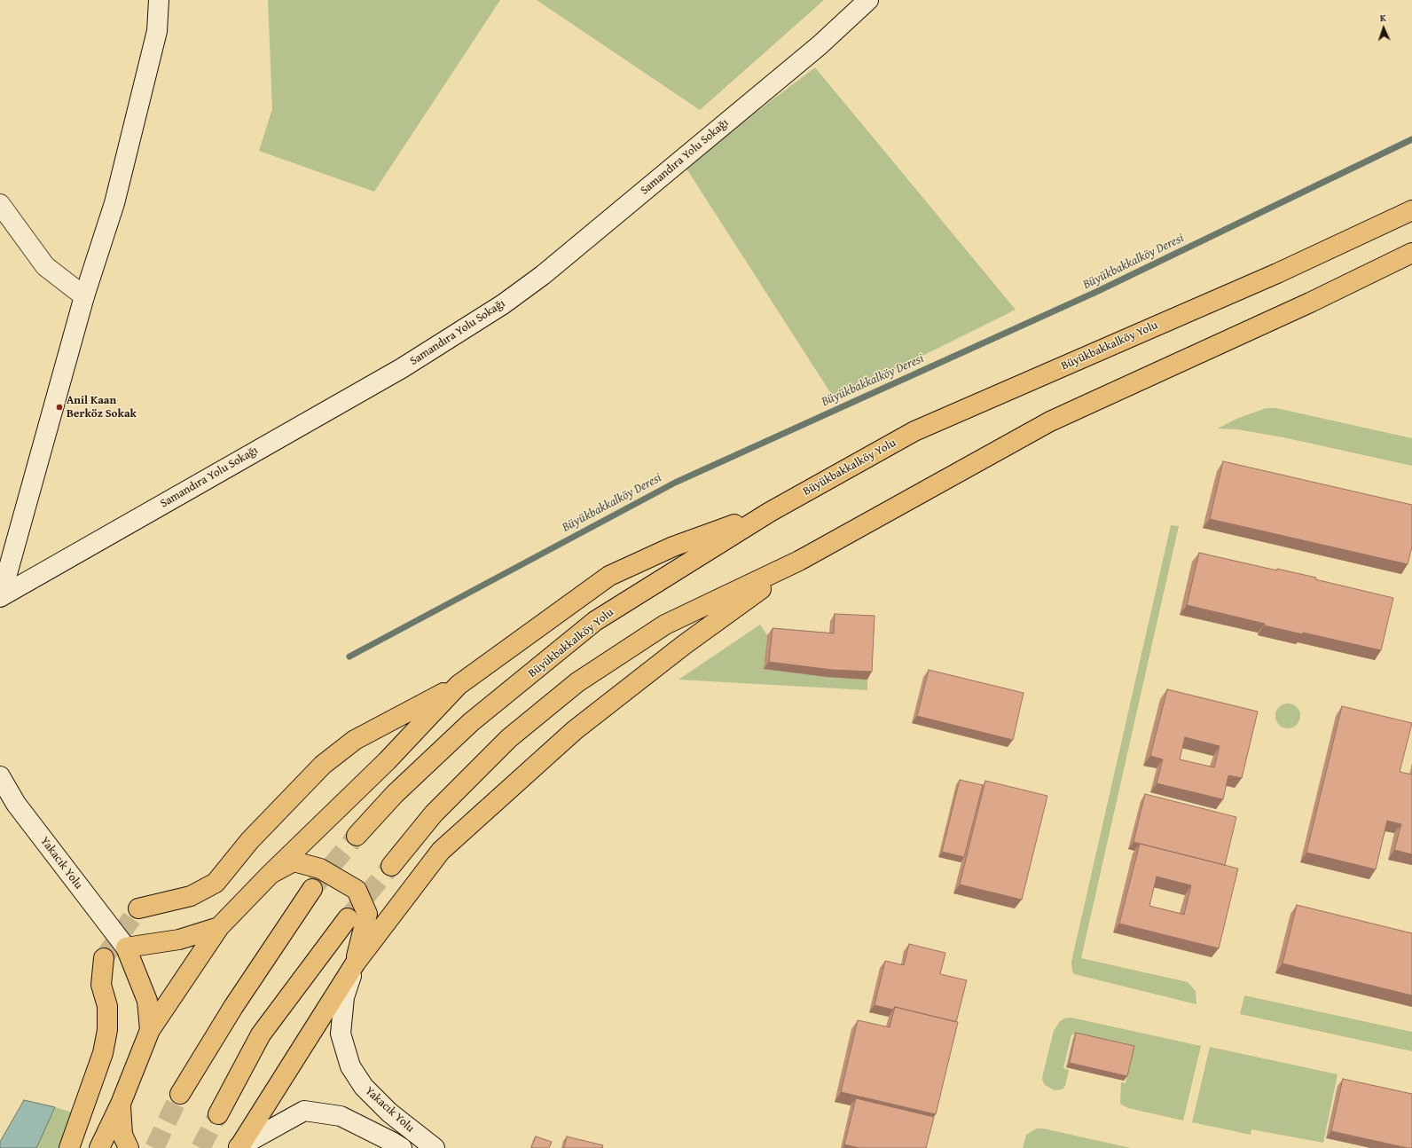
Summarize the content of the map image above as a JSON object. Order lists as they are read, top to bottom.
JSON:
{
  "streets": {
    "highway": ["Büyükbakkalköy Yolu"],
    "main road": ["Samandıra Yolu Sokağı", "Yakacık Yolu"]
  },
  "water": ["Büyükbakkalköy Deresi"],
  "places": ["Anil Kaan Berköz Sokak"],
  "north": "top"
}
